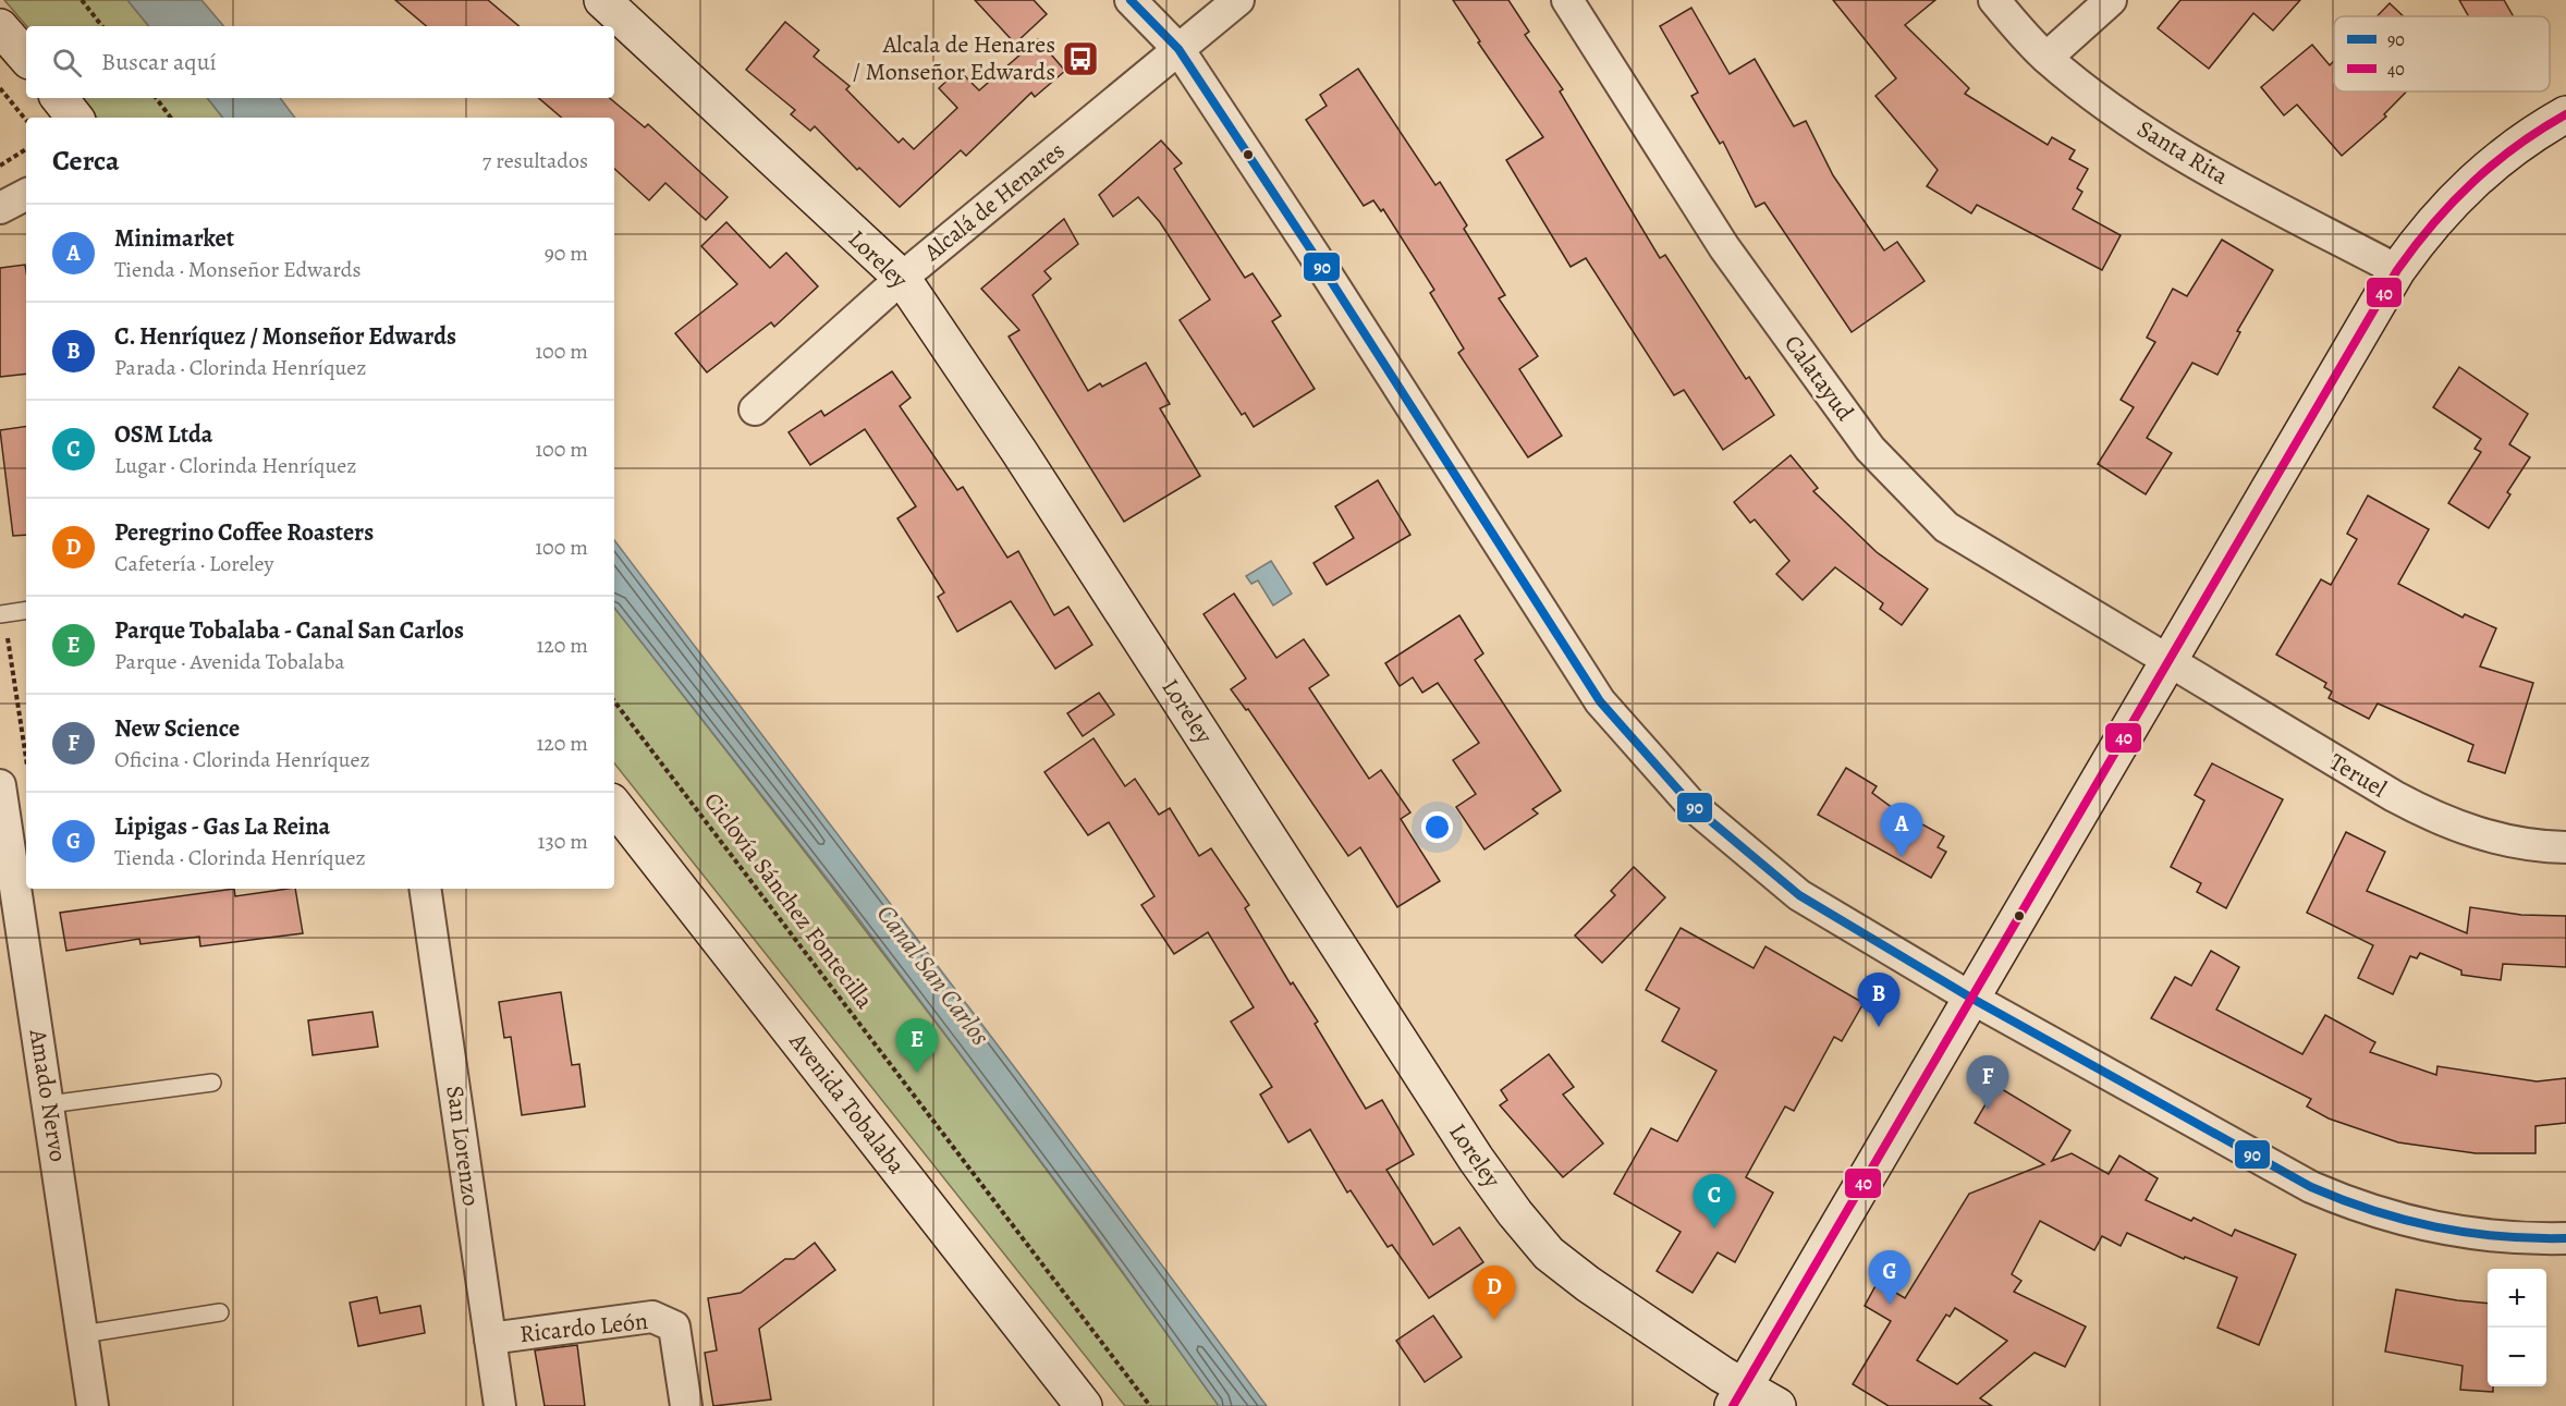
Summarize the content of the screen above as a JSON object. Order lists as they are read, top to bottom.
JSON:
{
  "streets": {
    "street": [
      "Santa Rita",
      "Alcalá de Henares",
      "Loreley",
      "Calatayud",
      "Teruel",
      "Amado Nervo",
      "Avenida Tobalaba",
      "San Lorenzo",
      "Ricardo León"
    ],
    "path": ["Ciclovía Sánchez Fontecilla"]
  },
  "crossings": [
    ["Alcalá de Henares", "Loreley"],
    ["Calatayud", "Teruel"],
    ["San Lorenzo", "Ricardo León"]
  ],
  "water": ["Canal San Carlos"],
  "places": {
    "bus stop": ["Alcala de Henares / Monseñor Edwards"]
  },
  "lines": ["transit line 90", "transit line 40"],
  "legend": ["90", "40"],
  "page": {
    "search": "Buscar aquí",
    "heading": ["Cerca", "7 resultados"],
    "list": [
      {
        "mark": "A",
        "name": "Minimarket",
        "note": "Tienda · Monseñor Edwards",
        "value": "90 m"
      },
      {
        "mark": "B",
        "name": "C. Henríquez / Monseñor Edwards",
        "note": "Parada · Clorinda Henríquez",
        "value": "100 m"
      },
      {
        "mark": "C",
        "name": "OSM Ltda",
        "note": "Lugar · Clorinda Henríquez",
        "value": "100 m"
      },
      {
        "mark": "D",
        "name": "Peregrino Coffee Roasters",
        "note": "Cafetería · Loreley",
        "value": "100 m"
      },
      {
        "mark": "E",
        "name": "Parque Tobalaba - Canal San Carlos",
        "note": "Parque · Avenida Tobalaba",
        "value": "120 m"
      },
      {
        "mark": "F",
        "name": "New Science",
        "note": "Oficina · Clorinda Henríquez",
        "value": "120 m"
      },
      {
        "mark": "G",
        "name": "Lipigas - Gas La Reina",
        "note": "Tienda · Clorinda Henríquez",
        "value": "130 m"
      }
    ],
    "pins": [
      "A",
      "B",
      "E",
      "F",
      "C",
      "G",
      "D"
    ],
    "map_buttons": ["+", "−"]
  }
}
